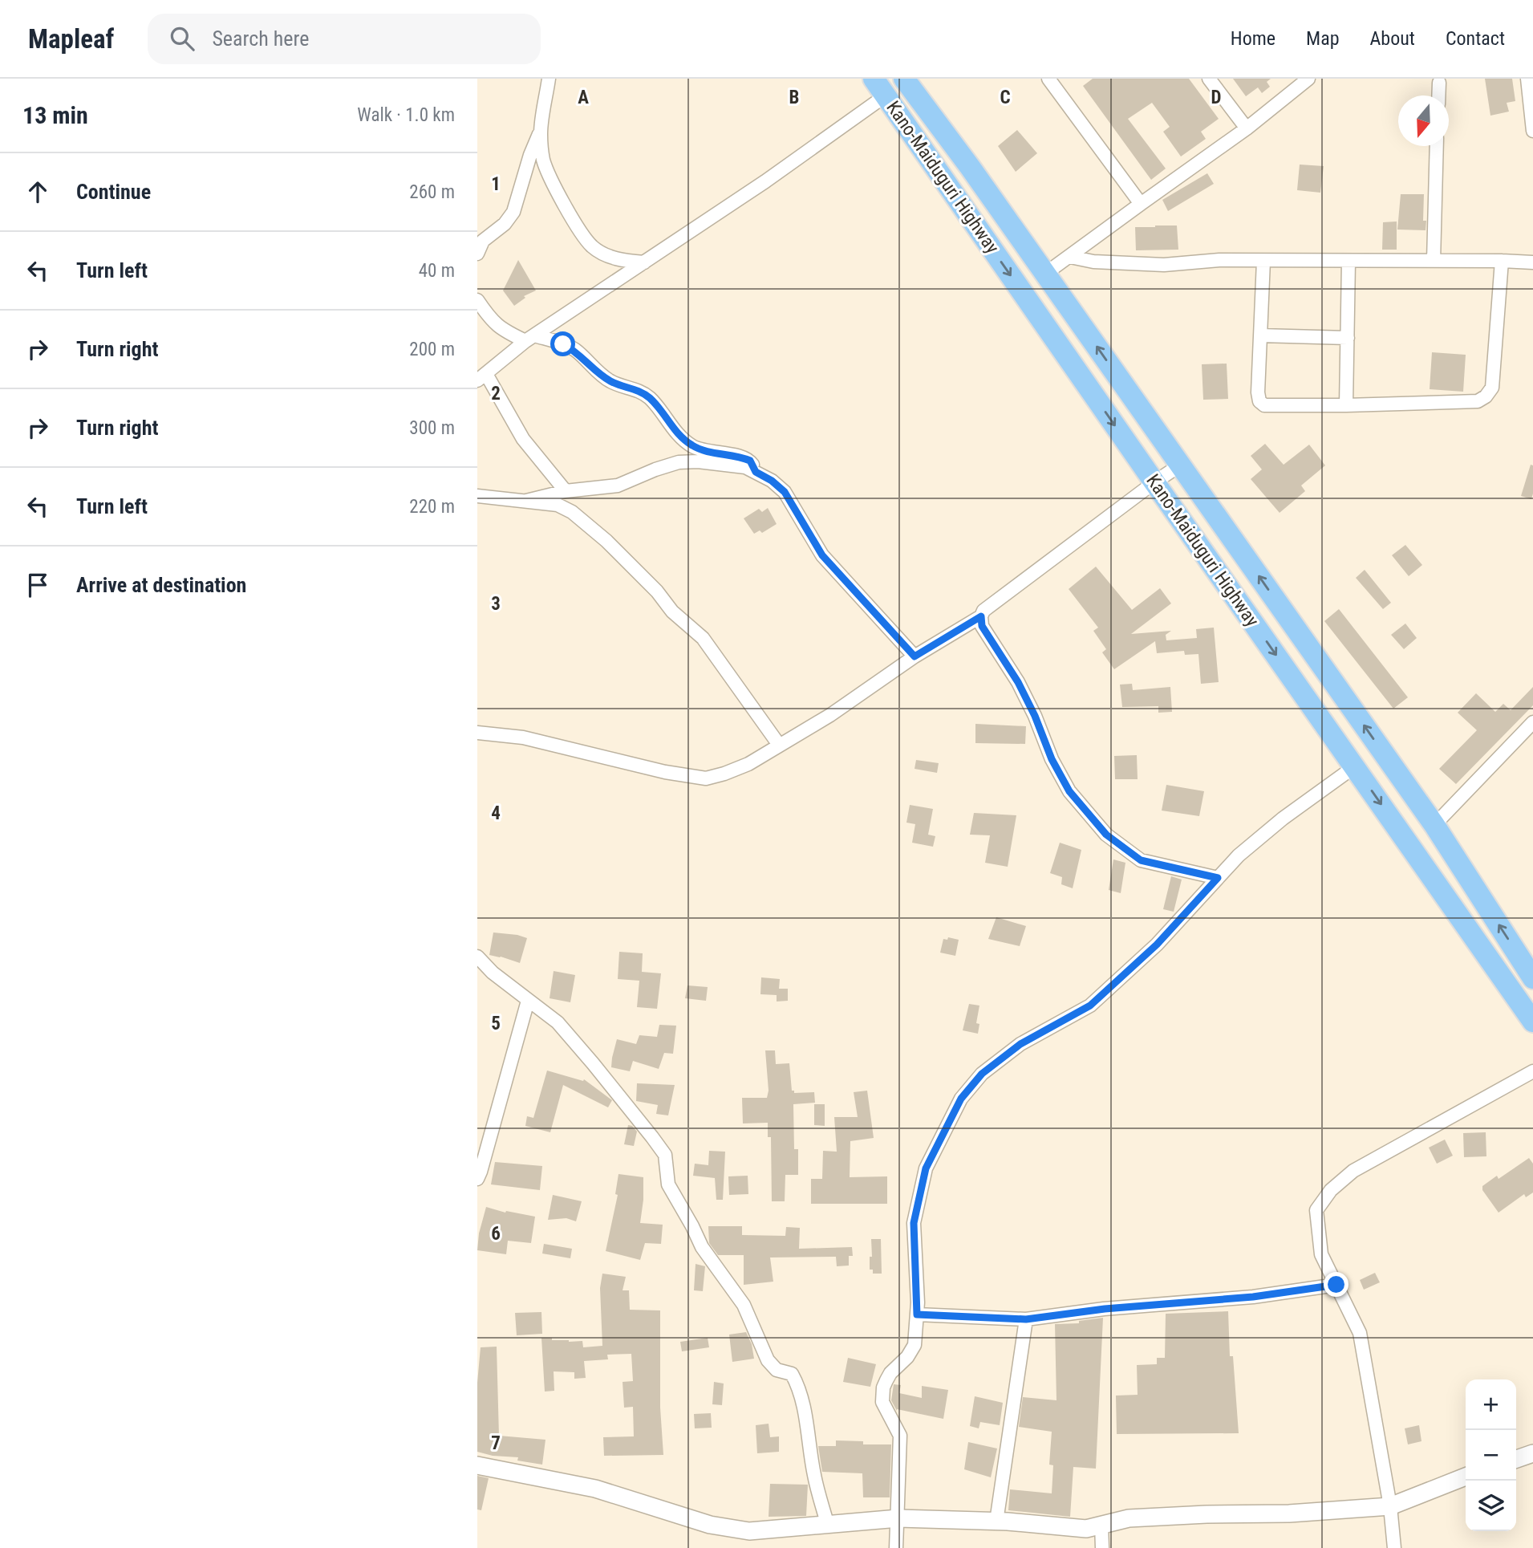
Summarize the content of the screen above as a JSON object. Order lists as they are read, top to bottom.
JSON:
{
  "streets": {
    "highway": ["Kano-Maiduguri Highway"]
  },
  "north": "bottom",
  "page": {
    "header": "Mapleaf",
    "search": "Search here",
    "nav": [
      "Home",
      "Map",
      "About",
      "Contact"
    ],
    "heading": ["13 min", "Walk · 1.0 km"],
    "list": [
      ["Continue", "260 m"],
      ["Turn left", "40 m"],
      ["Turn right", "200 m"],
      ["Turn right", "300 m"],
      ["Turn left", "220 m"],
      "Arrive at destination"
    ],
    "map_buttons": ["+", "−"]
  },
  "grid": {
    "columns": [
      "A",
      "B",
      "C",
      "D"
    ],
    "rows": [
      "1",
      "2",
      "3",
      "4",
      "5",
      "6",
      "7"
    ]
  }
}
